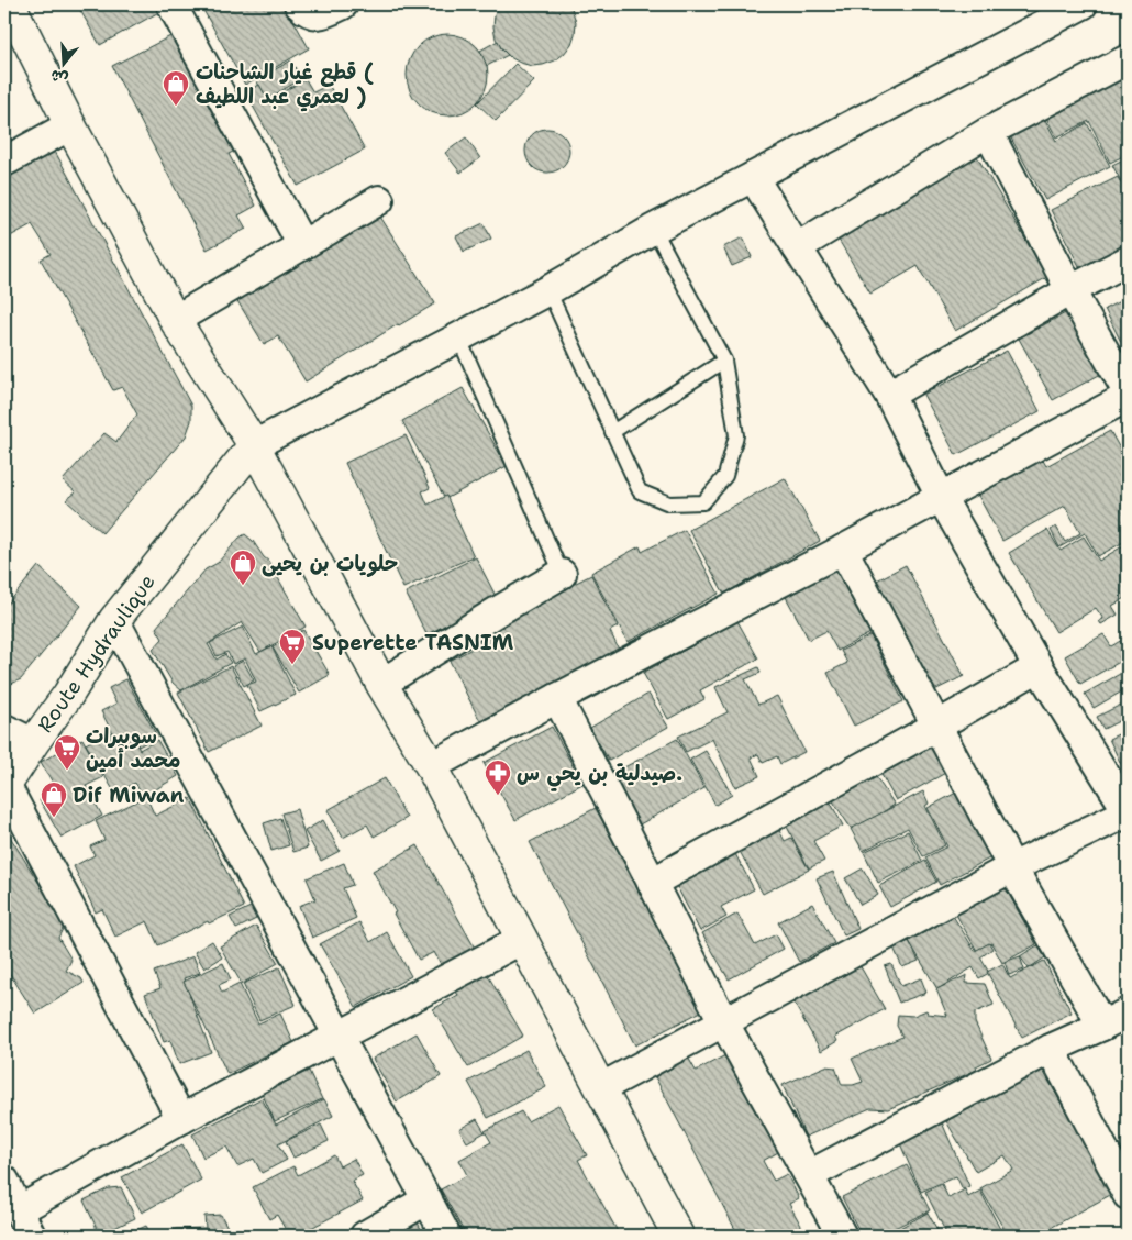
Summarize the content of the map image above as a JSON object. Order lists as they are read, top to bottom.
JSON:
{
  "streets": {
    "main road": ["Route Hydraulique"]
  },
  "places": {
    "shop": ["قطع غيار الشاحنات ( لعمري عبد اللطيف )", "حلويات بن يحيى", "Dif Miwan"],
    "supermarket": ["Superette TASNIM", "سوبيرات محمد أمين"],
    "pharmacy": ["صيدلية بن يحي س."]
  },
  "north": "bottom"
}
